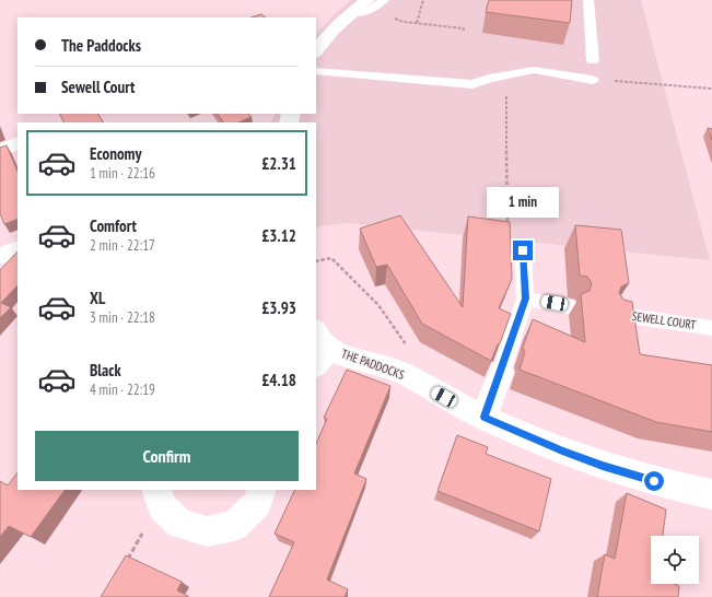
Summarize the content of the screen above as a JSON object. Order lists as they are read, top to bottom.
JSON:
{
  "streets": {
    "street": ["THE PADDOCKS"],
    "lane": ["SEWELL COURT"]
  },
  "page": {
    "banner": ["The Paddocks", "Sewell Court"],
    "list": [
      {
        "name": "Economy",
        "note": "1 min · 22:16",
        "value": "£2.31"
      },
      {
        "name": "Comfort",
        "note": "2 min · 22:17",
        "value": "£3.12"
      },
      {
        "name": "XL",
        "note": "3 min · 22:18",
        "value": "£3.93"
      },
      {
        "name": "Black",
        "note": "4 min · 22:19",
        "value": "£4.18"
      }
    ],
    "bubble": "1 min",
    "buttons": "Confirm"
  }
}
